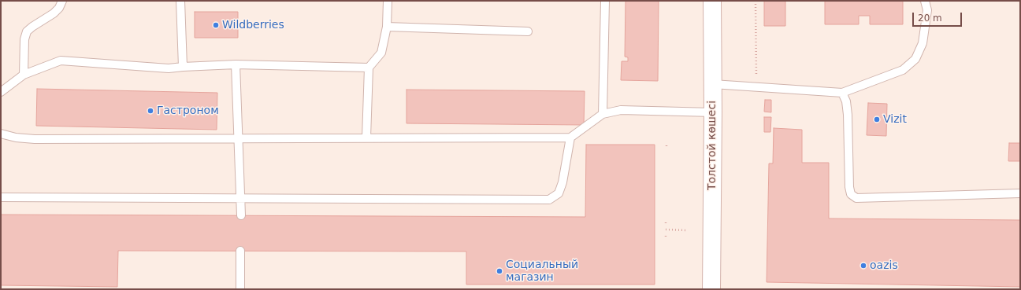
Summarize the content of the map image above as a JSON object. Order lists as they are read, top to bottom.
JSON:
{
  "streets": {
    "main road": ["Толстой көшесі"]
  },
  "places": [
    "Wildberries",
    "Гастроном",
    "Vizit",
    "oazis",
    "Социальный магазин"
  ],
  "scale_bar": "20 m"
}
